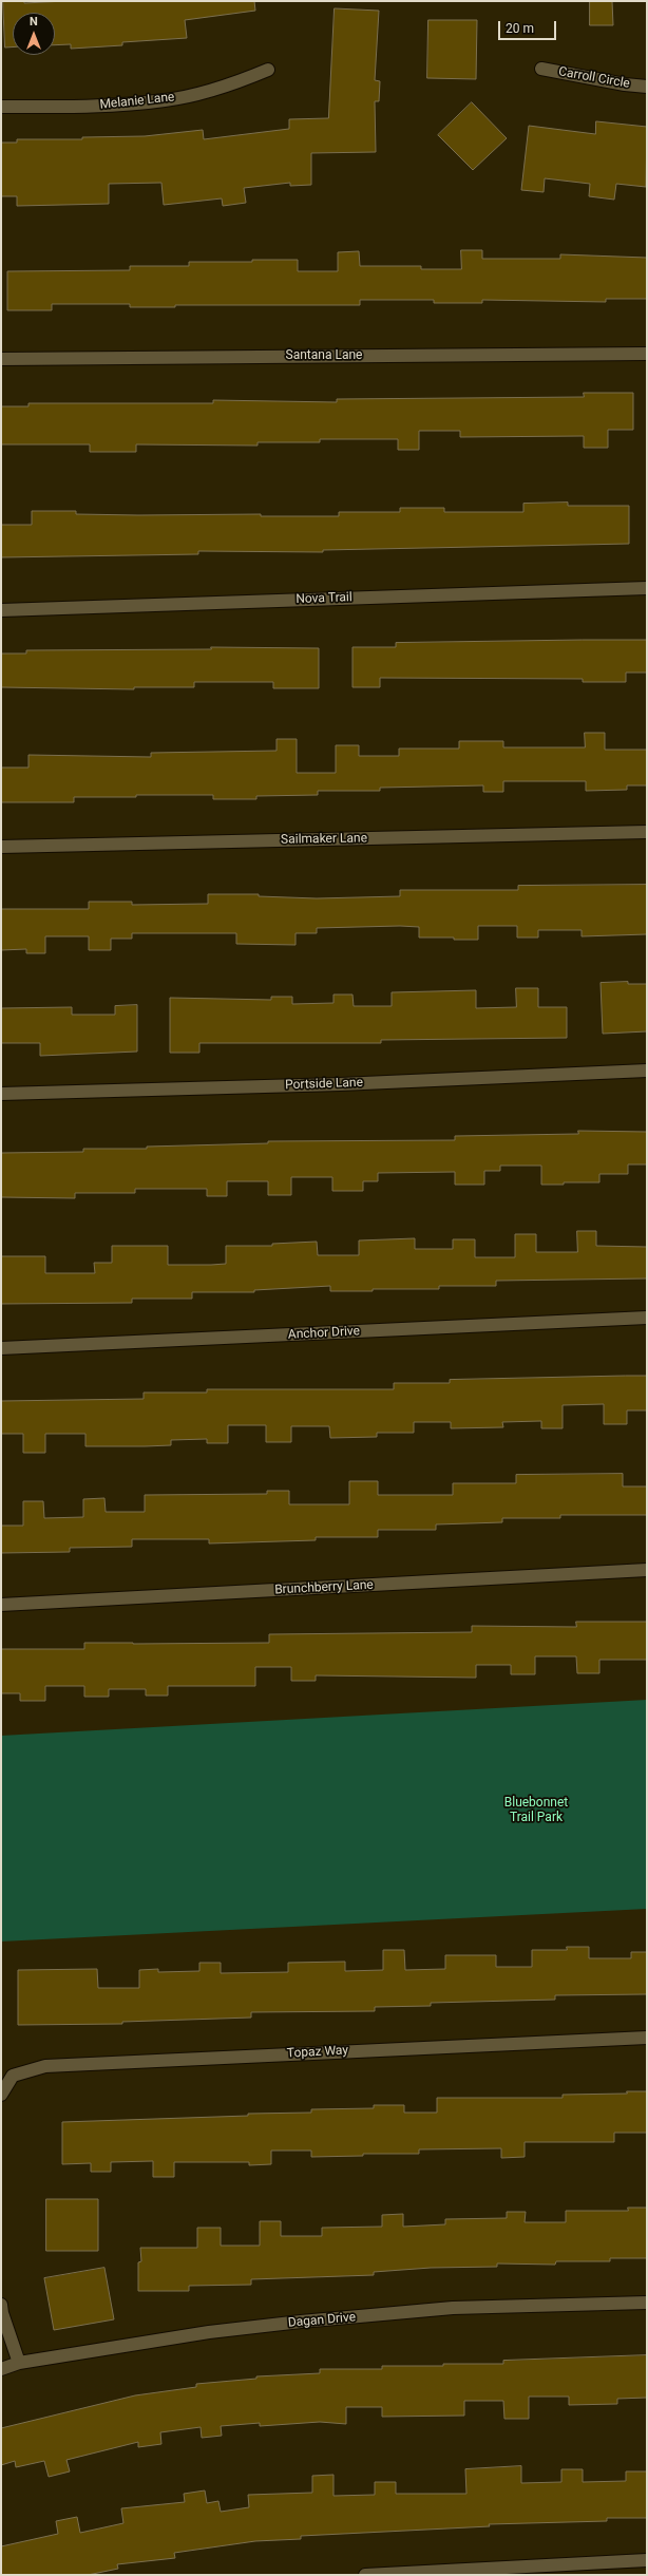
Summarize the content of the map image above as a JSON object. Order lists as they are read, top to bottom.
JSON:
{
  "streets": {
    "street": [
      "Carroll Circle",
      "Melanie Lane",
      "Santana Lane",
      "Nova Trail",
      "Sailmaker Lane",
      "Portside Lane",
      "Anchor Drive",
      "Brunchberry Lane",
      "Topaz Way",
      "Dagan Drive"
    ]
  },
  "parks": ["Bluebonnet Trail Park"],
  "scale_bar": "20 m",
  "north": "top"
}
